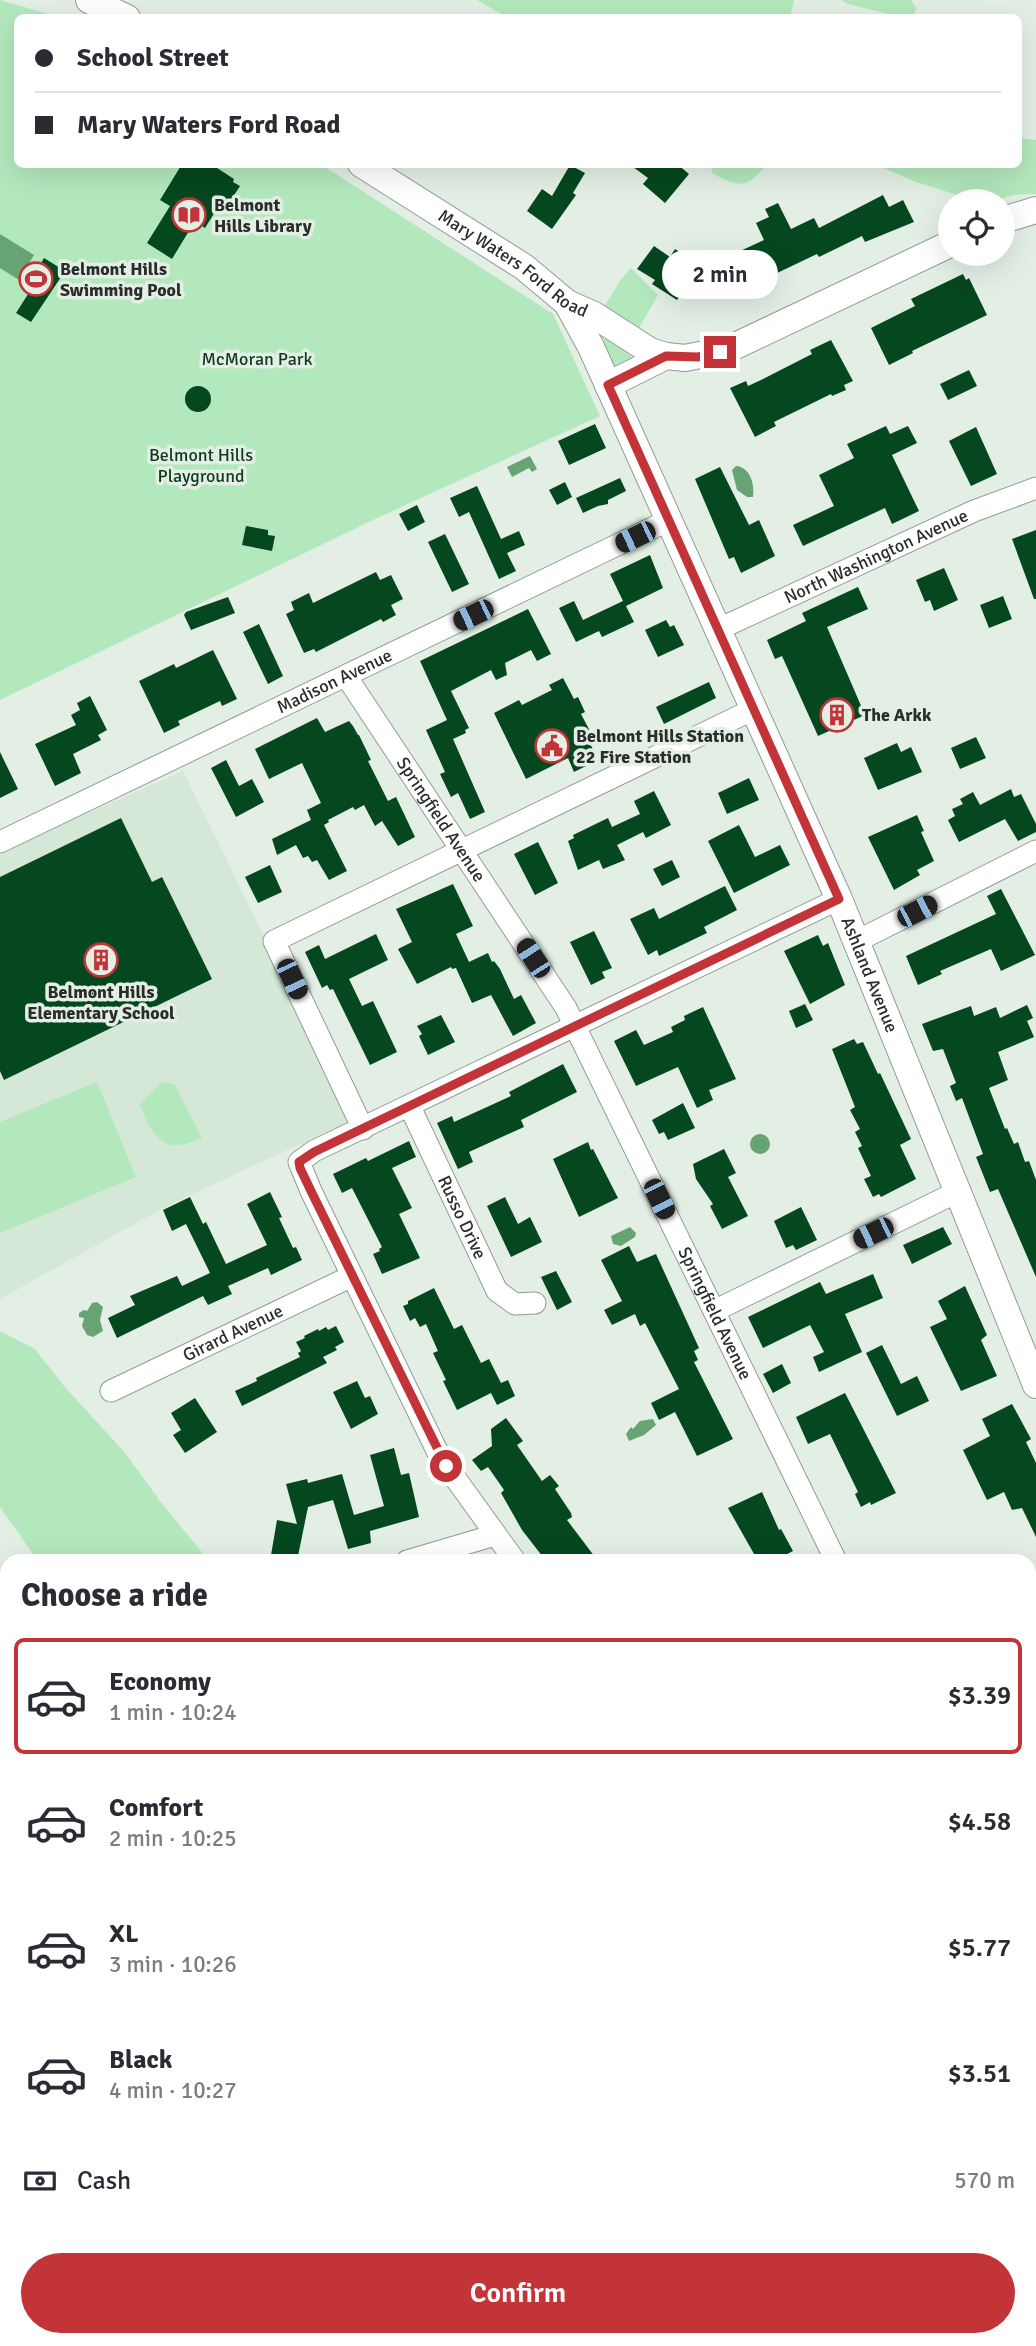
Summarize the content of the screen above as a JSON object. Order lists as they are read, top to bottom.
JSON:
{
  "streets": {
    "street": [
      "Mary Waters Ford Road",
      "North Washington Avenue",
      "Madison Avenue",
      "Springfield Avenue",
      "Ashland Avenue",
      "Russo Drive",
      "Girard Avenue"
    ]
  },
  "crossings": [
    ["Mary Waters Ford Road", "Ashland Avenue"],
    ["North Washington Avenue", "Ashland Avenue"],
    ["Madison Avenue", "Springfield Avenue"],
    ["Madison Avenue", "Ashland Avenue"]
  ],
  "parks": ["McMoran Park", "Belmont Hills Playground"],
  "places": {
    "library": ["Belmont Hills Library"],
    "sports": ["Belmont Hills Swimming Pool"],
    "building": ["The Arkk", "Belmont Hills Elementary School"],
    "public building": ["Belmont Hills Station 22 Fire Station"]
  },
  "page": {
    "banner": ["School Street", "Mary Waters Ford Road"],
    "bubble": "2 min",
    "heading": "Choose a ride",
    "list": [
      {
        "name": "Economy",
        "note": "1 min · 10:24",
        "value": "$3.39"
      },
      {
        "name": "Comfort",
        "note": "2 min · 10:25",
        "value": "$4.58"
      },
      {
        "name": "XL",
        "note": "3 min · 10:26",
        "value": "$5.77"
      },
      {
        "name": "Black",
        "note": "4 min · 10:27",
        "value": "$3.51"
      }
    ],
    "pay": ["Cash", "570 m"],
    "buttons": "Confirm"
  }
}
